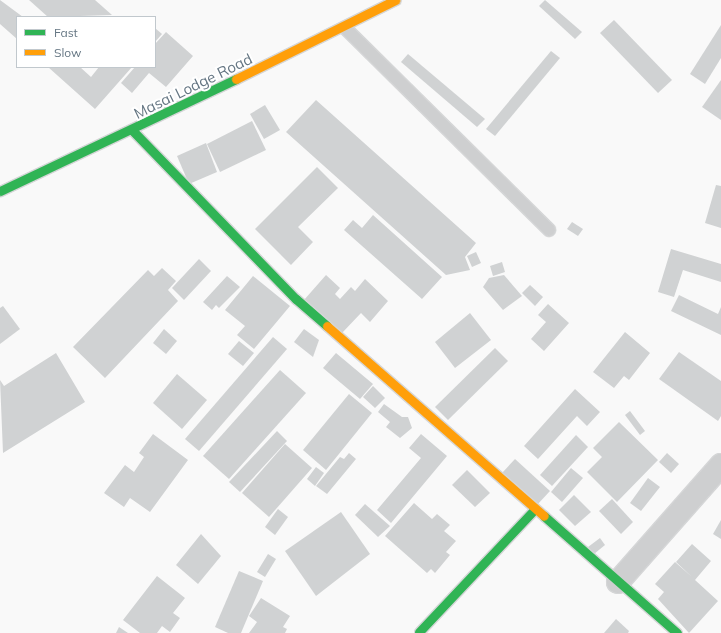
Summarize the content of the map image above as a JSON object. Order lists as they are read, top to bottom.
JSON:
{
  "streets": {
    "street": ["Masai Lodge Road"]
  },
  "legend": ["Fast", "Slow"]
}
